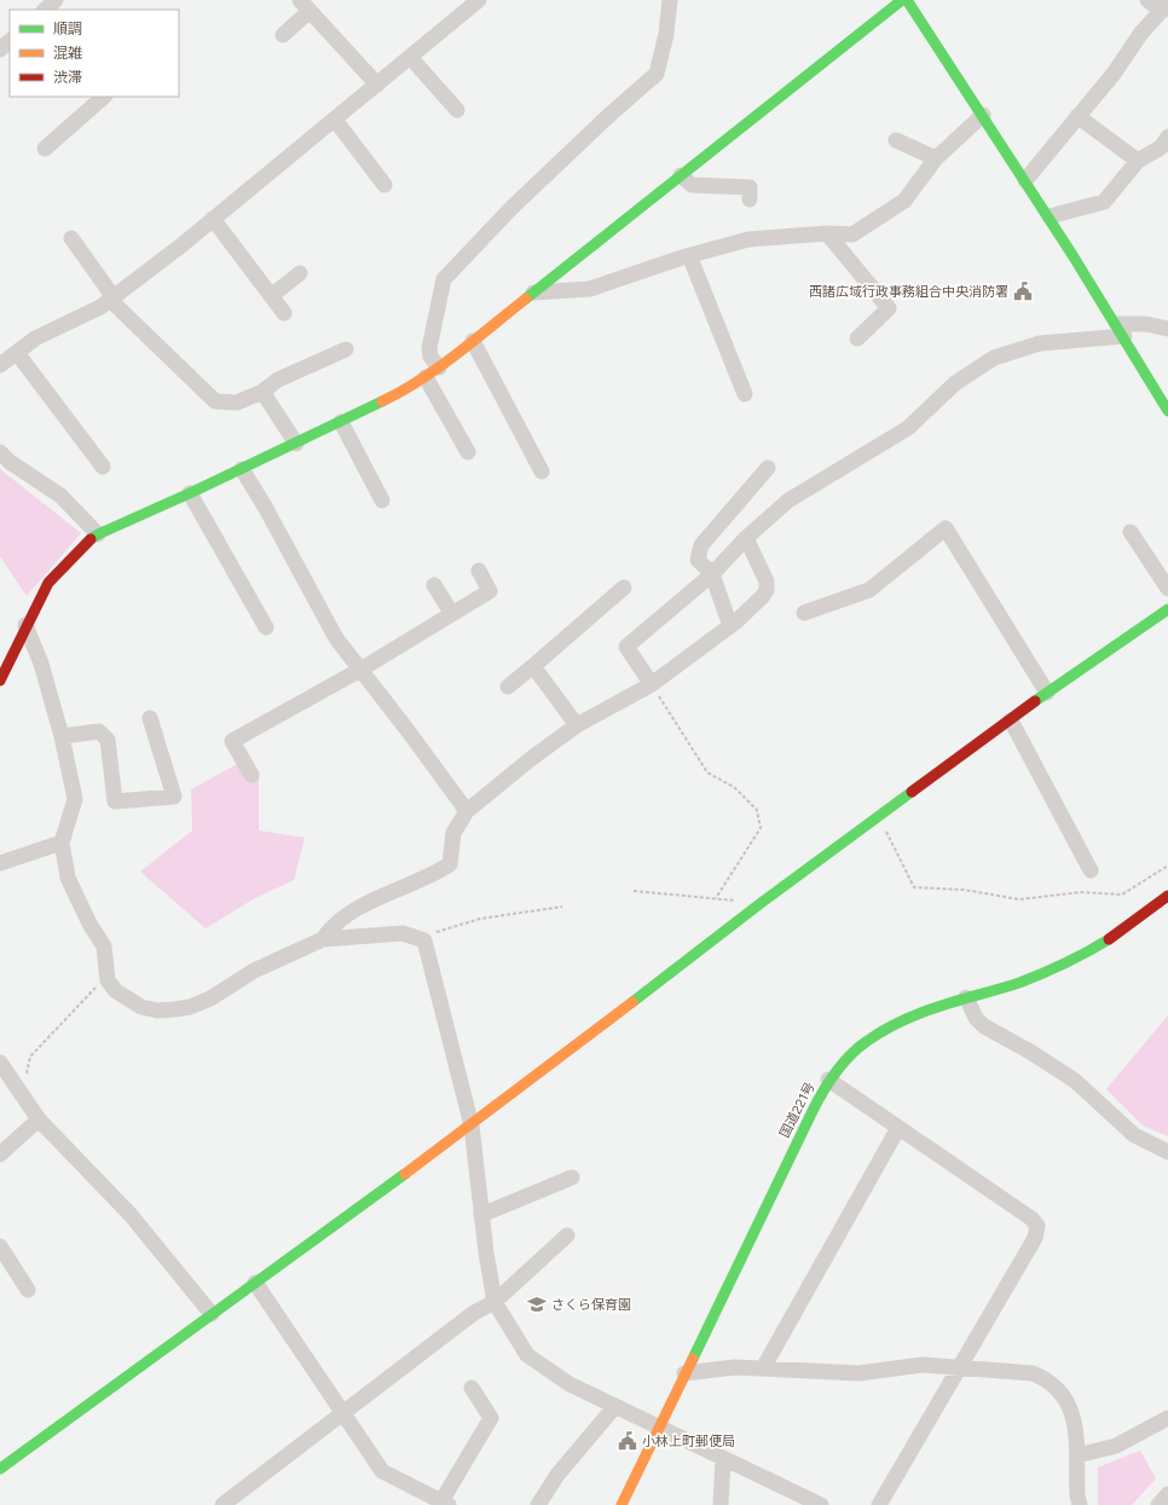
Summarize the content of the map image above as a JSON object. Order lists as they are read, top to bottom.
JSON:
{
  "streets": {
    "main road": ["国道221号"]
  },
  "places": {
    "public building": ["西諸広域行政事務組合中央消防署", "小林上町郵便局"],
    "school or university": ["さくら保育園"]
  },
  "legend": ["順調", "混雑", "渋滞"]
}
